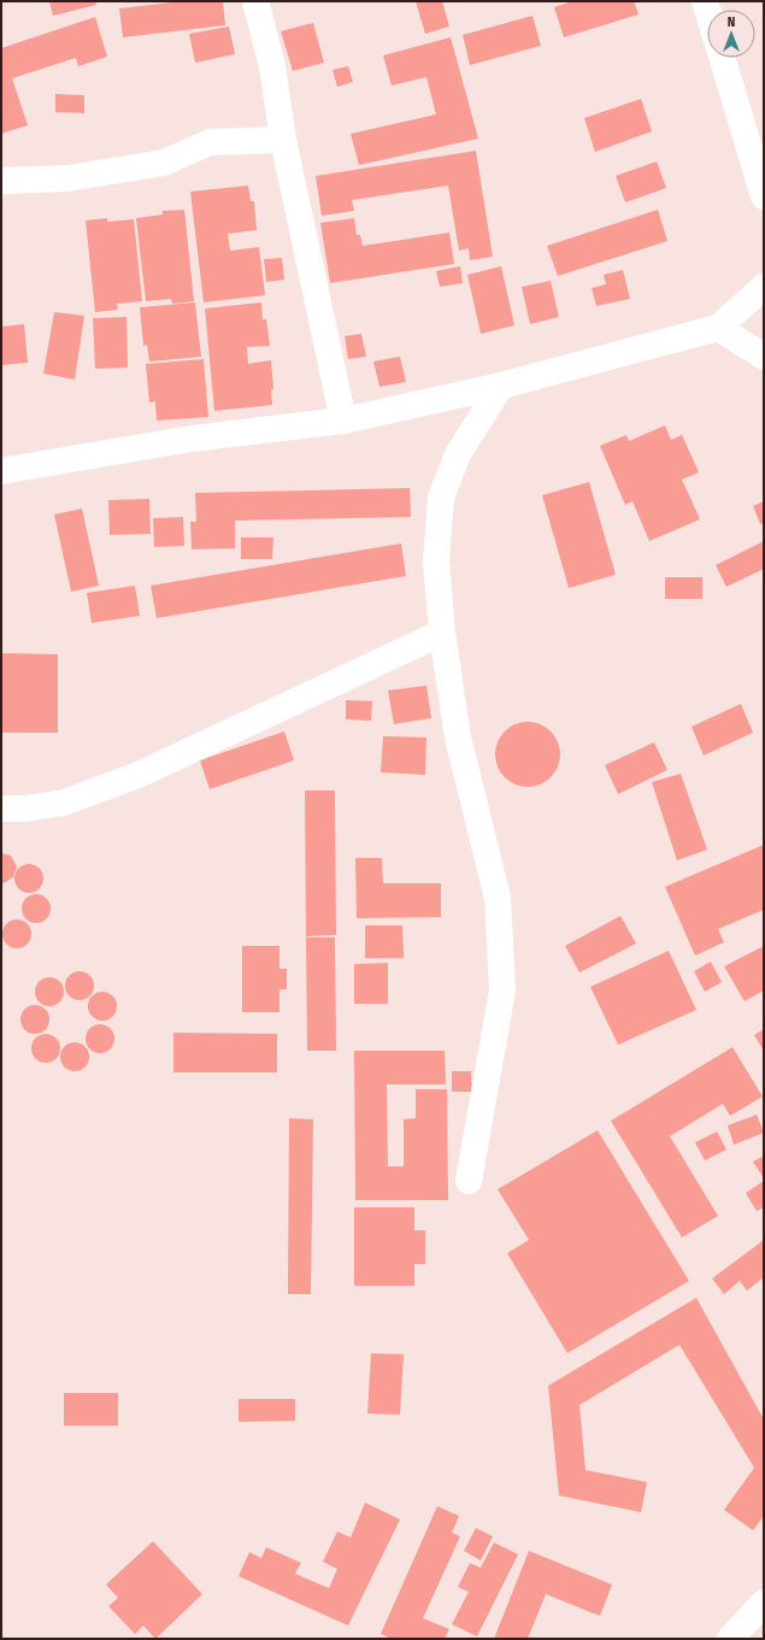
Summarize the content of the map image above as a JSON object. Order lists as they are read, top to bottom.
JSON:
{
  "north": "top"
}
